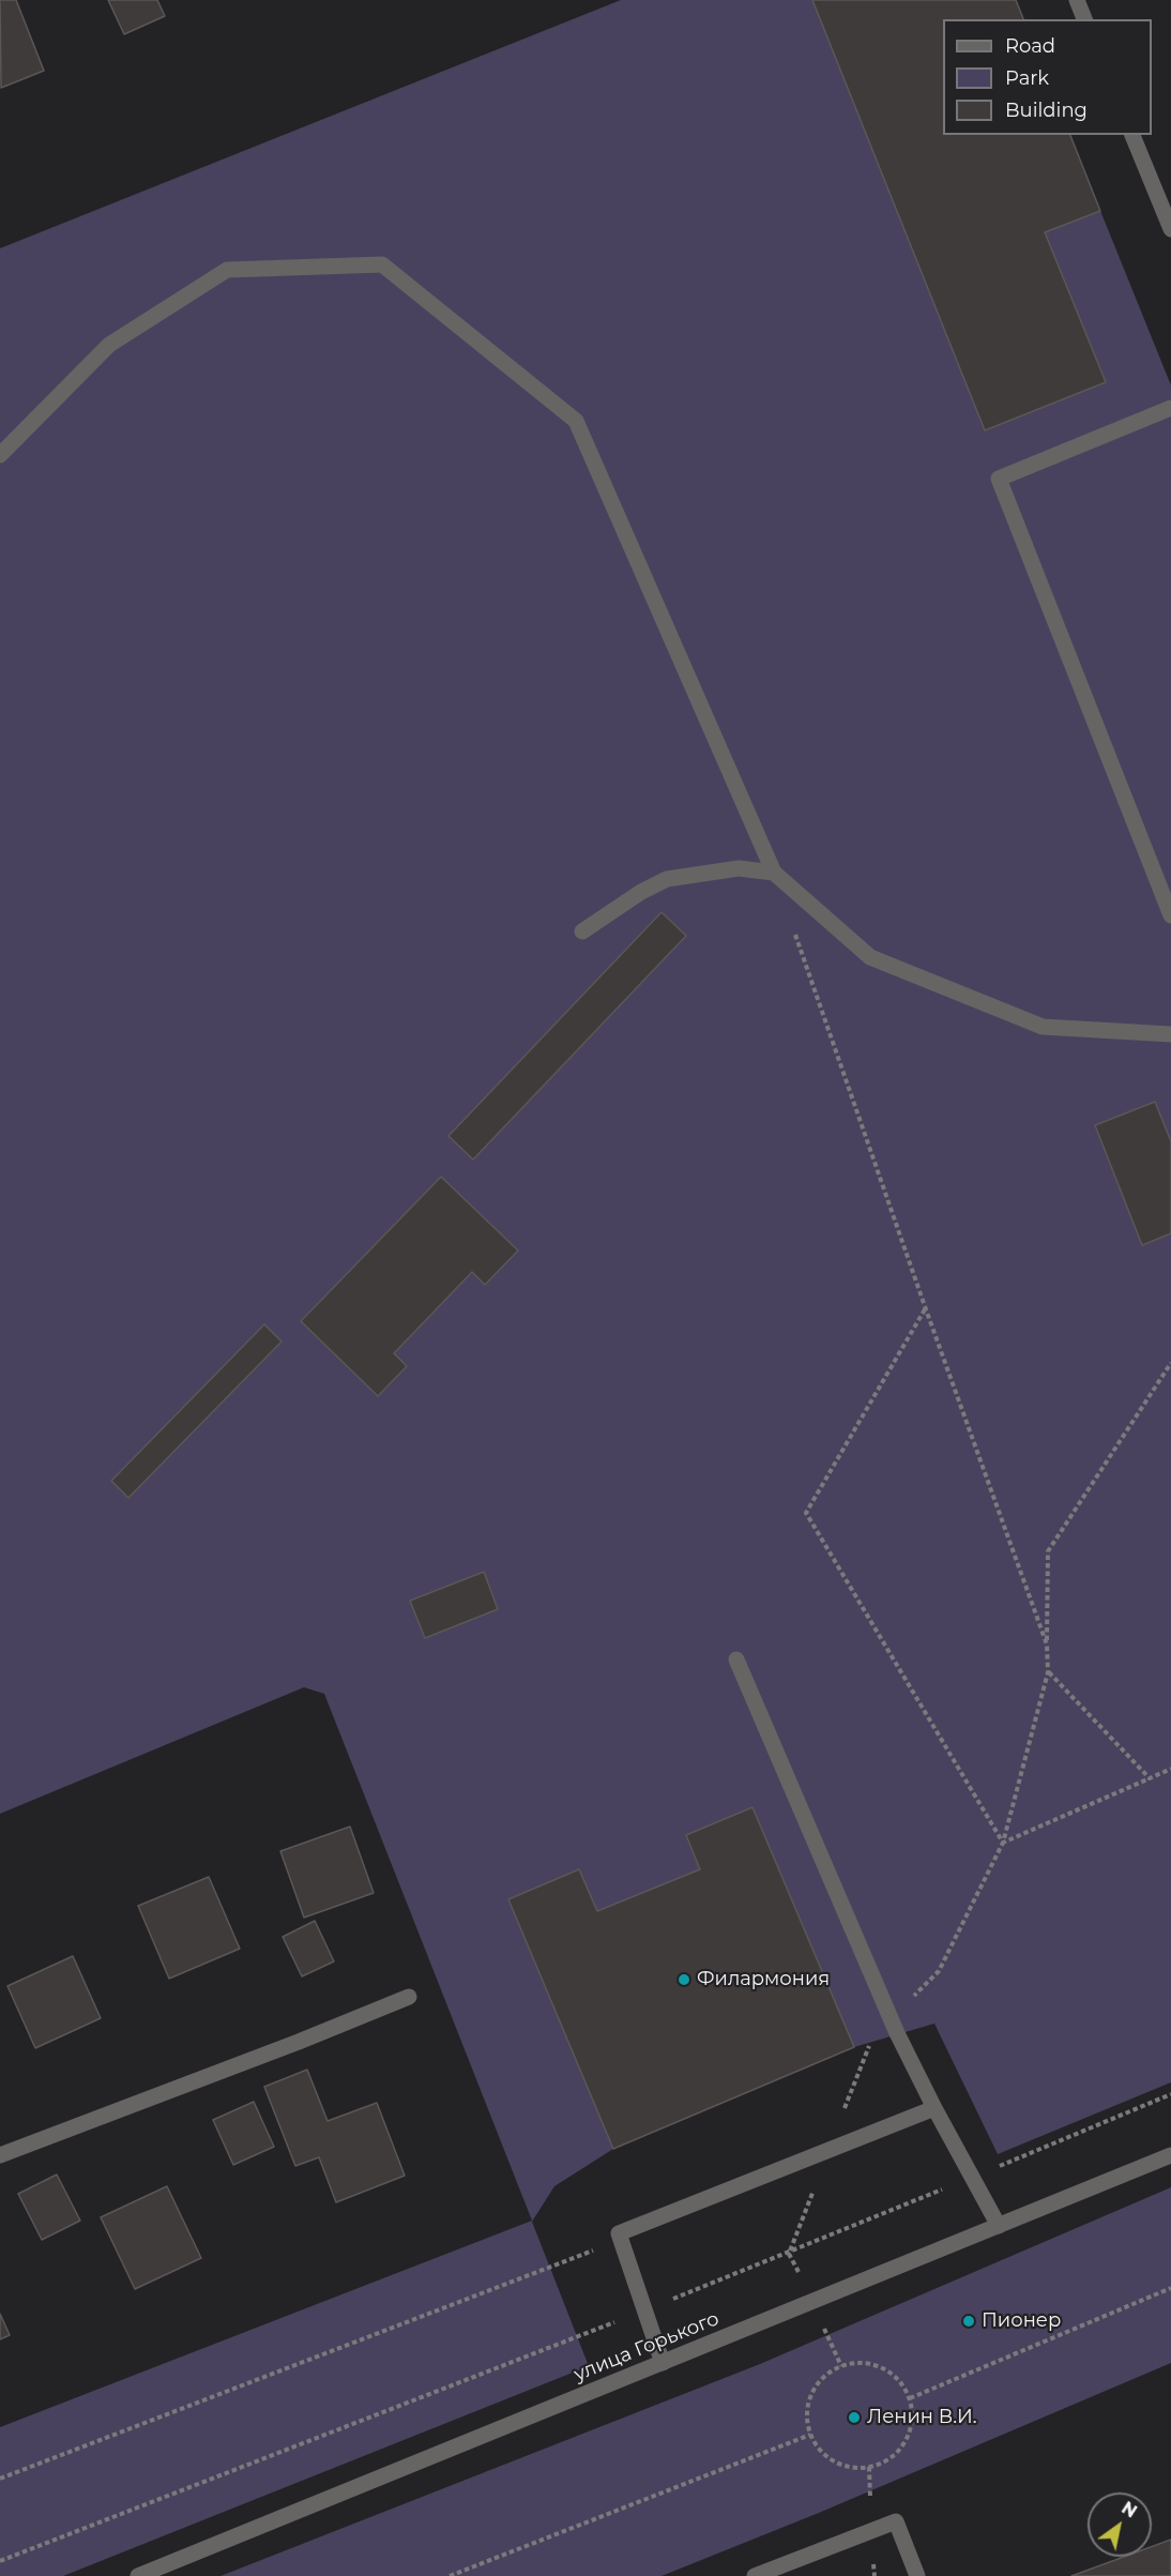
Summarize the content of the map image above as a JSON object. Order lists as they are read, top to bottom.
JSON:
{
  "streets": {
    "street": ["улица Горького"]
  },
  "places": ["Филармония", "Пионер", "Ленин В.И."],
  "legend": ["Road", "Park", "Building"],
  "north": "top right"
}
